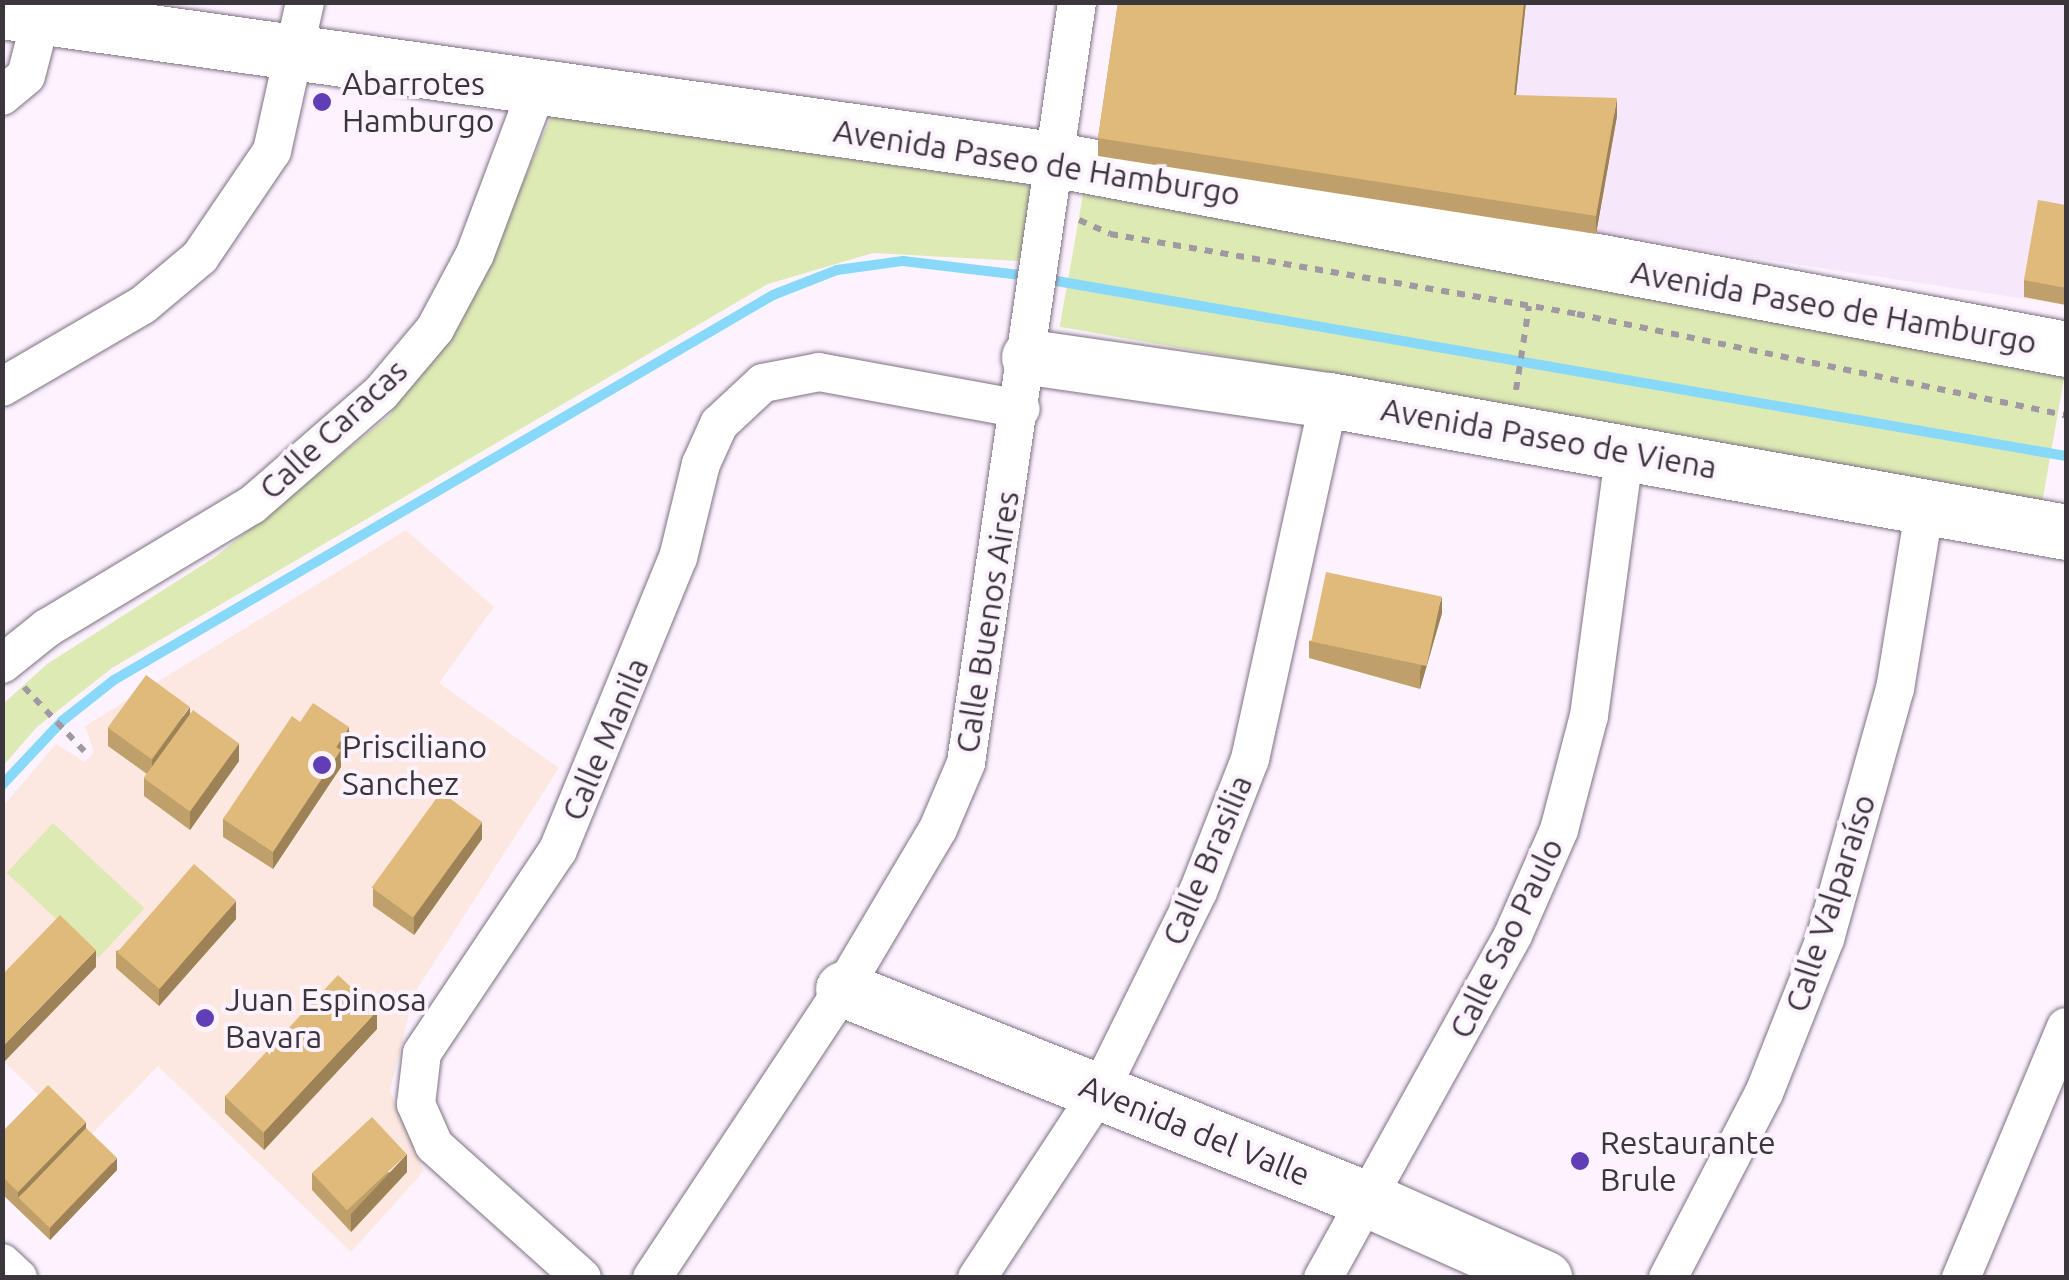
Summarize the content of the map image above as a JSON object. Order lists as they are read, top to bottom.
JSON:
{
  "streets": {
    "street": [
      "Avenida Paseo de Hamburgo",
      "Calle Caracas",
      "Avenida Paseo de Viena",
      "Calle Buenos Aires",
      "Calle Manila",
      "Calle Brasilia",
      "Calle Valparaíso",
      "Calle Sao Paulo",
      "Avenida del Valle"
    ]
  },
  "crossings": [
    ["Avenida Paseo de Hamburgo", "Calle Caracas"],
    ["Avenida Paseo de Hamburgo", "Calle Buenos Aires"],
    ["Avenida Paseo de Viena", "Calle Buenos Aires"],
    ["Avenida Paseo de Viena", "Calle Manila"],
    ["Avenida Paseo de Viena", "Calle Brasilia"],
    ["Avenida Paseo de Viena", "Calle Valparaíso"],
    ["Avenida Paseo de Viena", "Calle Sao Paulo"],
    ["Calle Buenos Aires", "Calle Manila"],
    ["Calle Buenos Aires", "Avenida del Valle"],
    ["Calle Brasilia", "Avenida del Valle"],
    ["Calle Sao Paulo", "Avenida del Valle"]
  ],
  "places": [
    "Abarrotes Hamburgo",
    "Prisciliano Sanchez",
    "Juan Espinosa Bavara",
    "Restaurante Brule"
  ]
}
